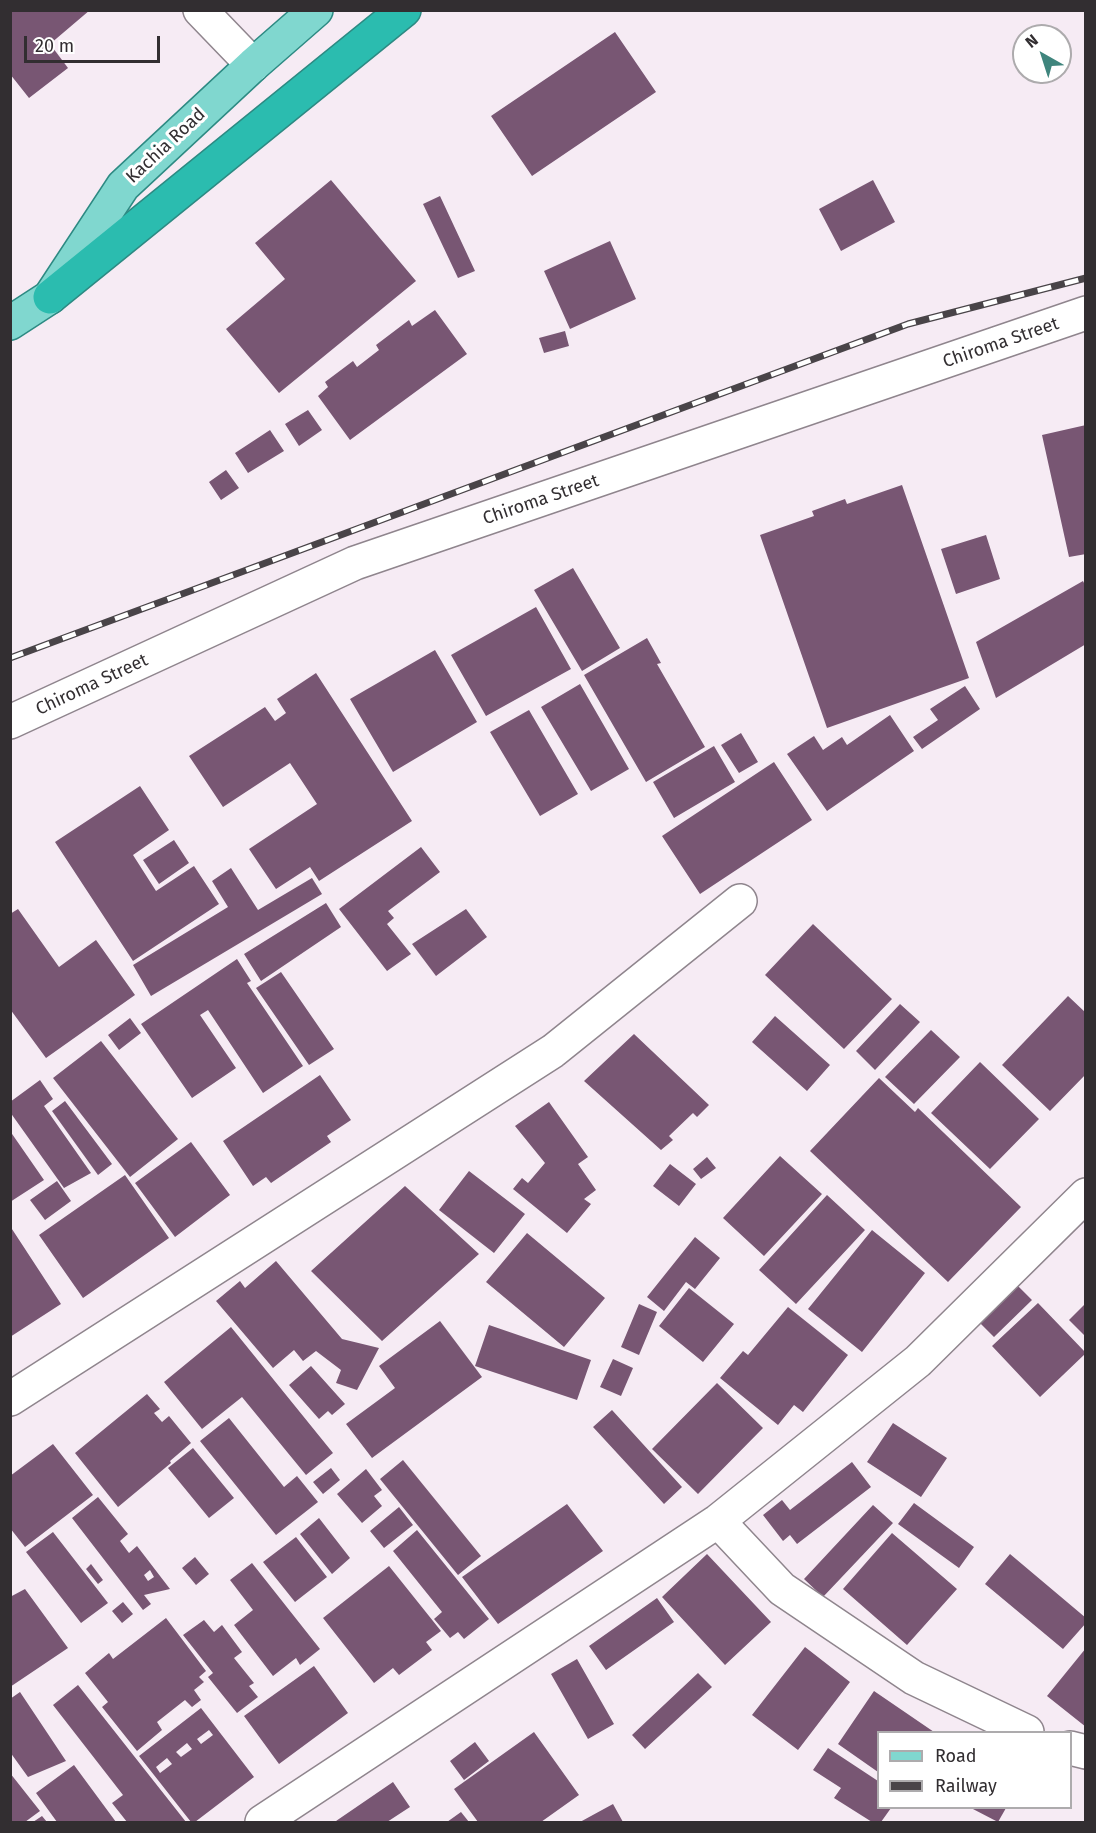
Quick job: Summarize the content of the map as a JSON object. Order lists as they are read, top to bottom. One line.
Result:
{"streets":{"main road":["Kachia Road"],"street":["Chiroma Street"]},"legend":["Road","Railway"],"scale_bar":"20 m","north":"top left"}
